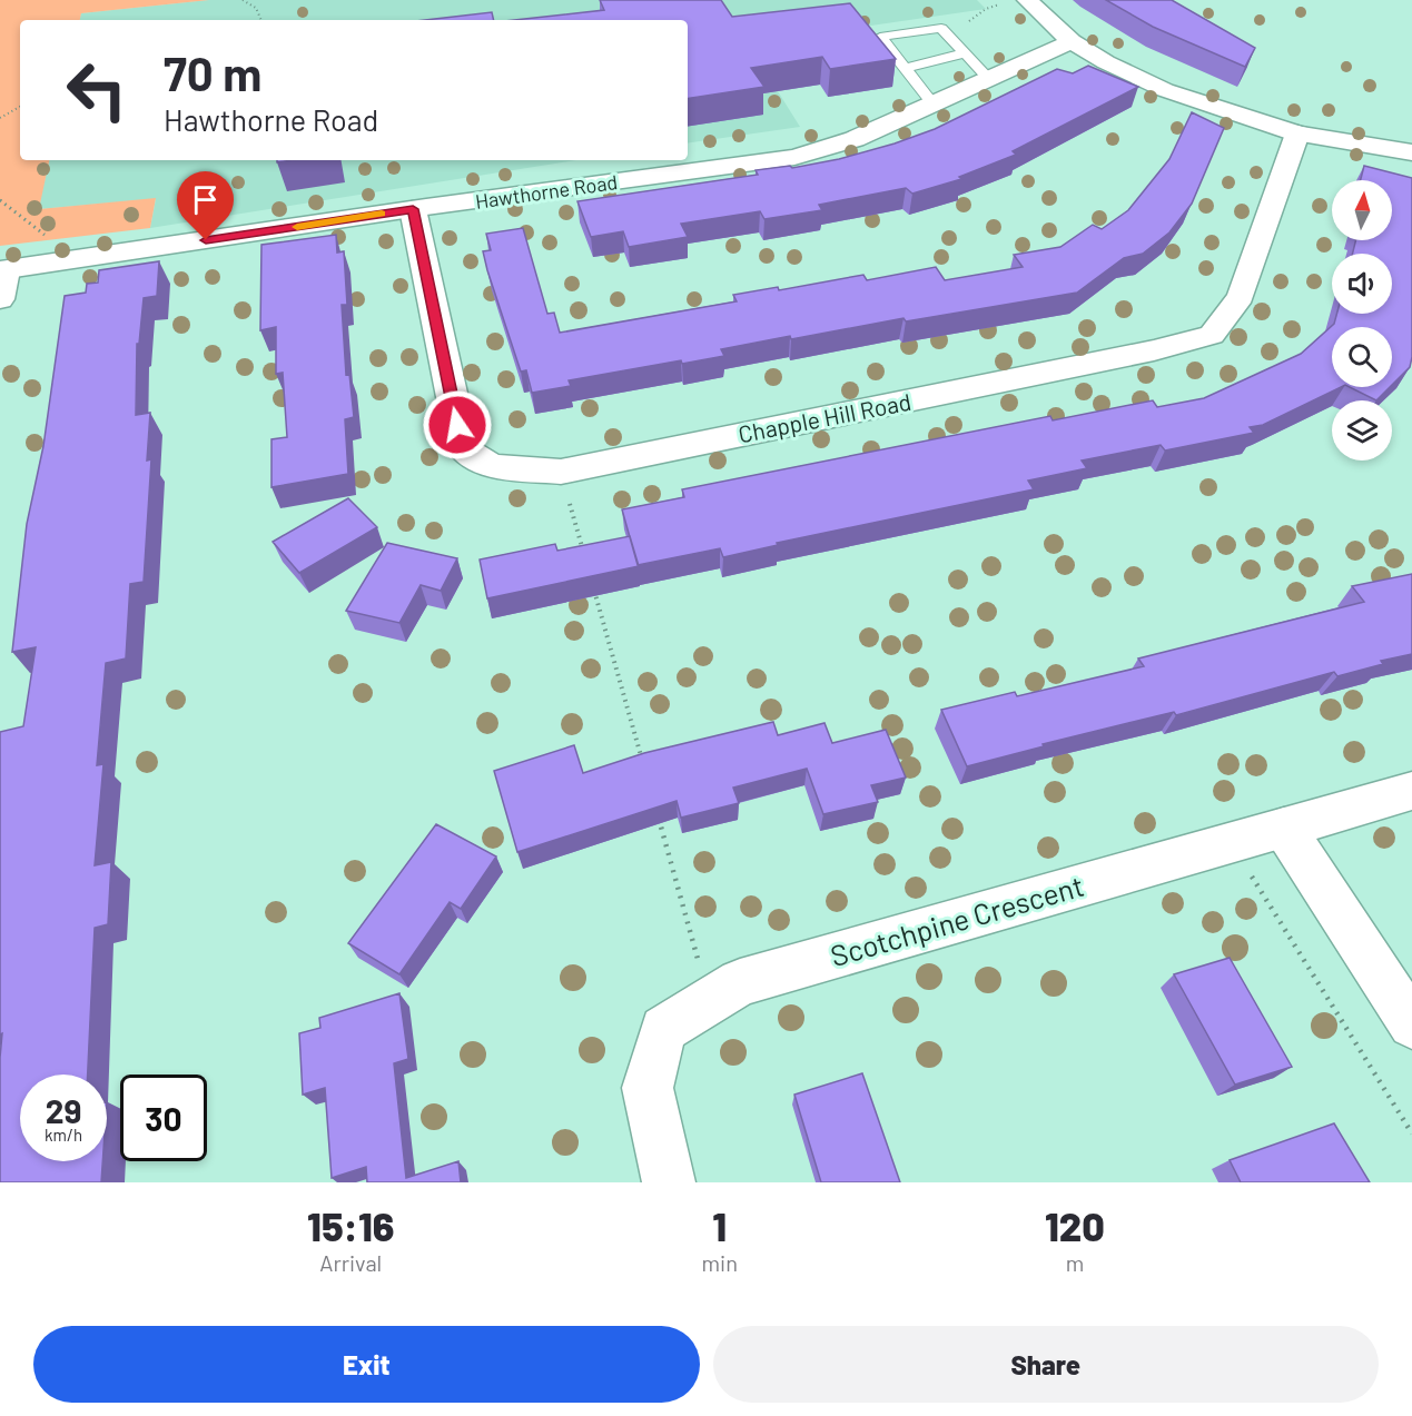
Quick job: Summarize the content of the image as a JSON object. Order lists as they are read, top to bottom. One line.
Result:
{"streets":{"street":["Hawthorne Road","Chapple Hill Road","Scotchpine Crescent"]},"crossings":[["Hawthorne Road","Chapple Hill Road"]],"north":"top","page":{"turn":["70 m","Hawthorne Road"],"speed":"29 km/h","limit":"30","eta":["15:16","Arrival","1","min","120","m"],"buttons":["Exit","Share"]}}
